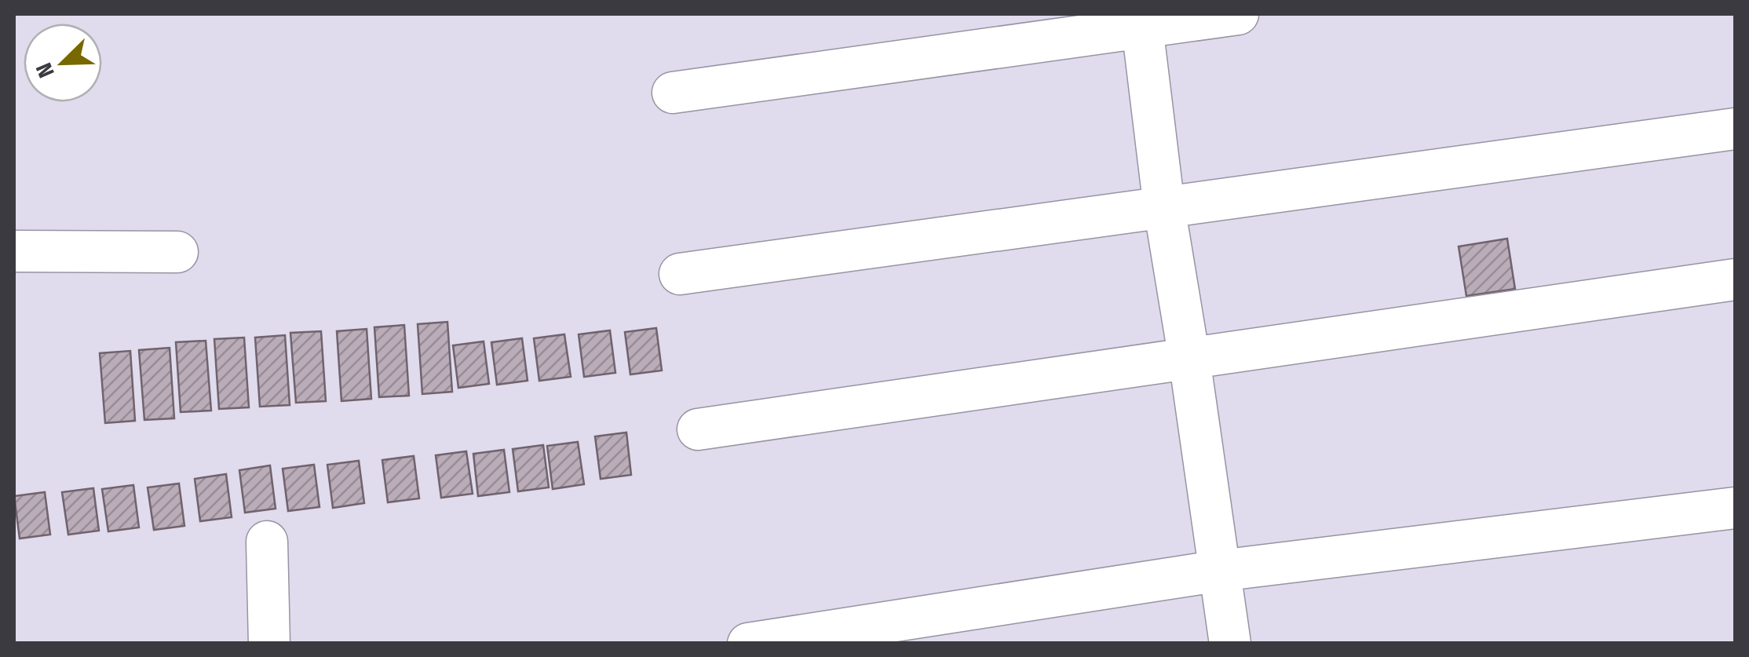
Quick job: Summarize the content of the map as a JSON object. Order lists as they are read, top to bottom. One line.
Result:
{"north":"bottom left"}
